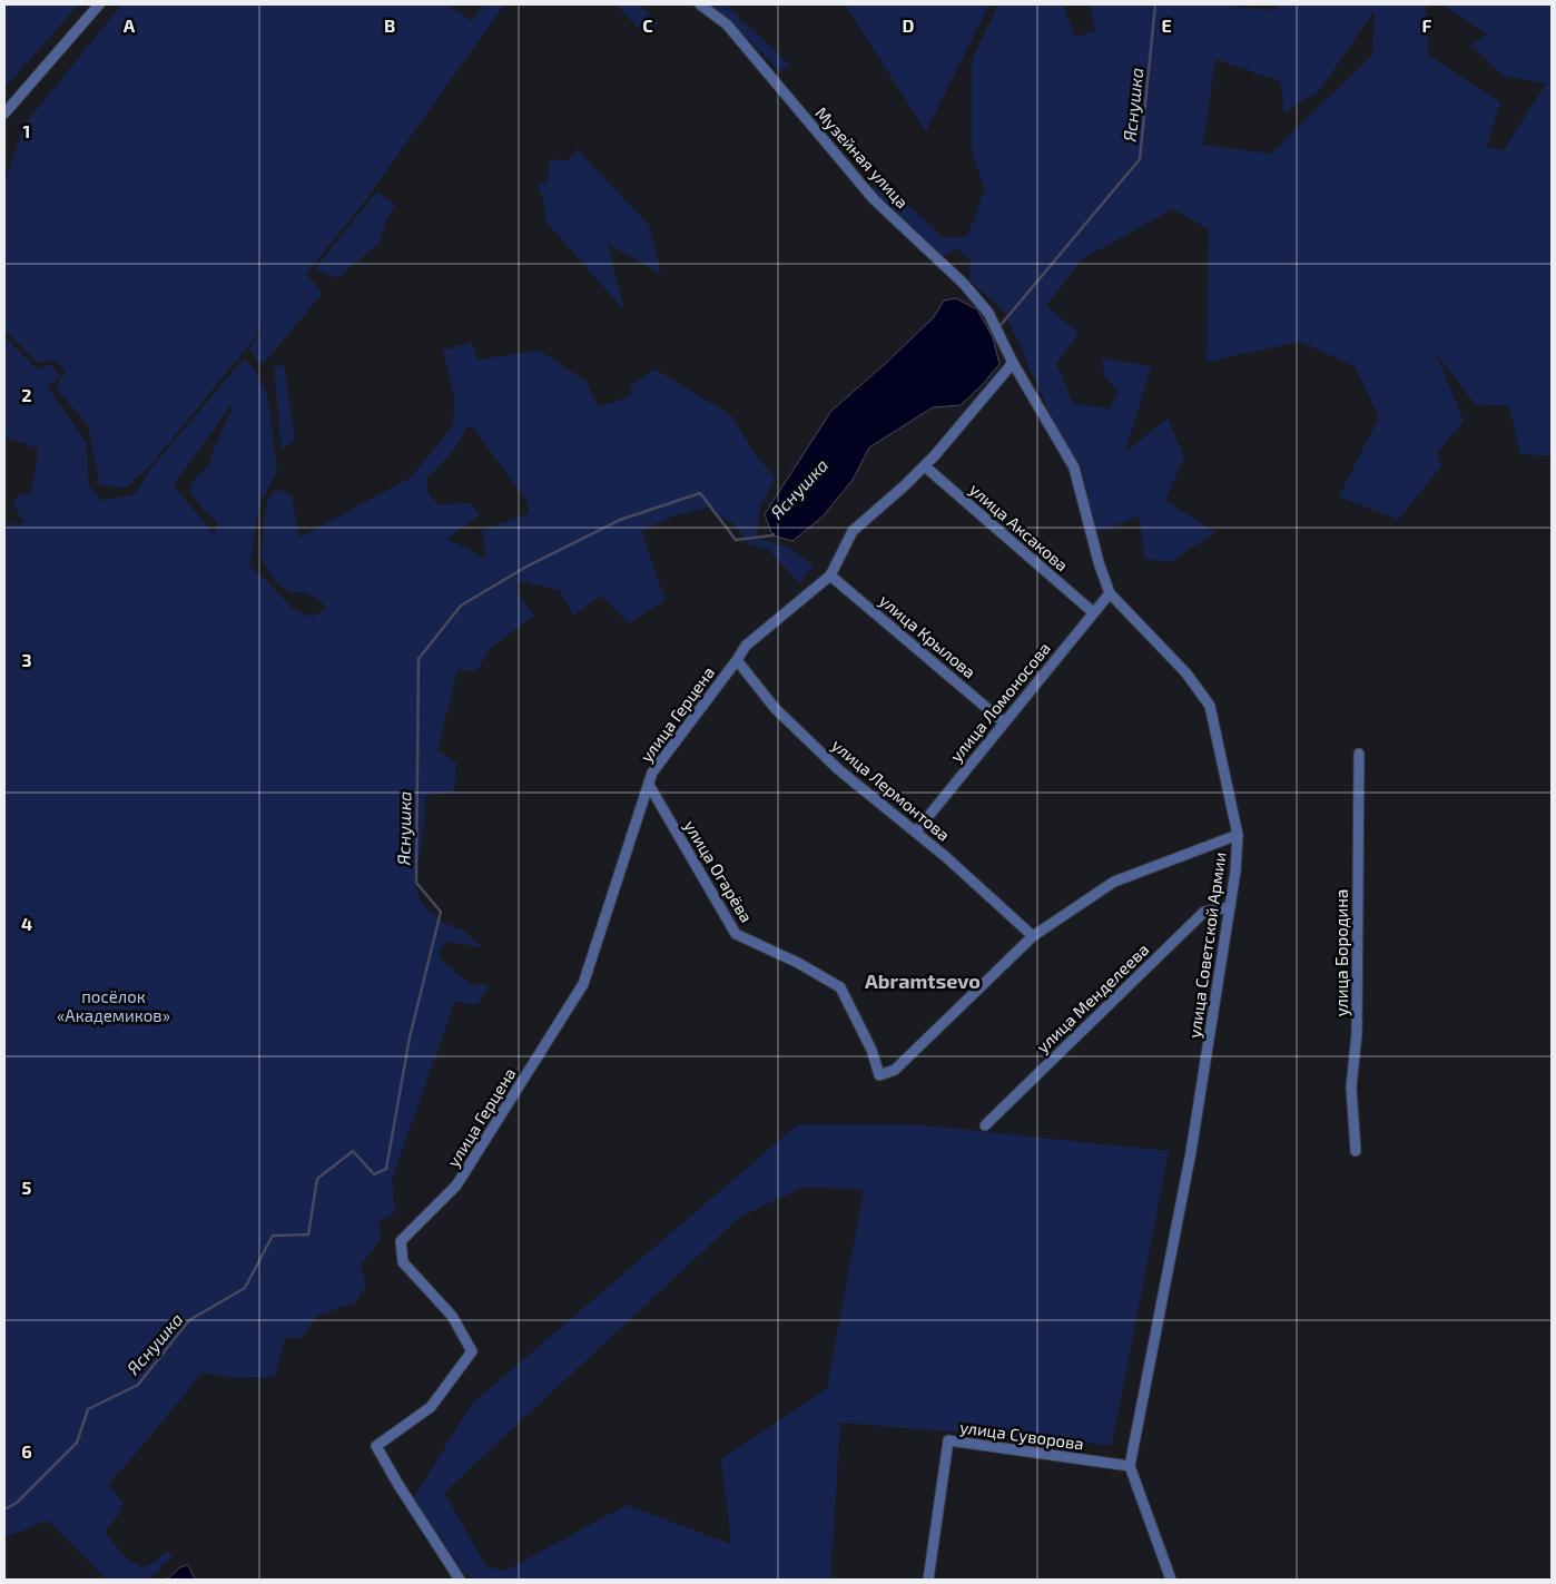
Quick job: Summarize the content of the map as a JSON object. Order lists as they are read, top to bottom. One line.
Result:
{"streets":{"street":["Музейная улица","улица Аксакова","улица Крылова","улица Ломоносова","улица Герцена","улица Лермонтова","улица Огарёва","улица Советской Армии","улица Бородина","улица Менделеева","улица Суворова"]},"crossings":[["Музейная улица","улица Герцена"],["Музейная улица","улица Советской Армии"],["улица Аксакова","улица Ломоносова"],["улица Аксакова","улица Герцена"],["улица Крылова","улица Ломоносова"],["улица Крылова","улица Герцена"],["улица Ломоносова","улица Лермонтова"],["улица Ломоносова","улица Советской Армии"],["улица Герцена","улица Лермонтова"],["улица Герцена","улица Огарёва"],["улица Герцена","улица Советской Армии"],["улица Лермонтова","улица Огарёва"],["улица Советской Армии","улица Менделеева"],["улица Советской Армии","улица Суворова"]],"districts":["Abramtsevo"],"water":["Яснушка"],"parks":["посёлок «Академиков»"],"grid":{"columns":["A","B","C","D","E","F"],"rows":["1","2","3","4","5","6"]}}
